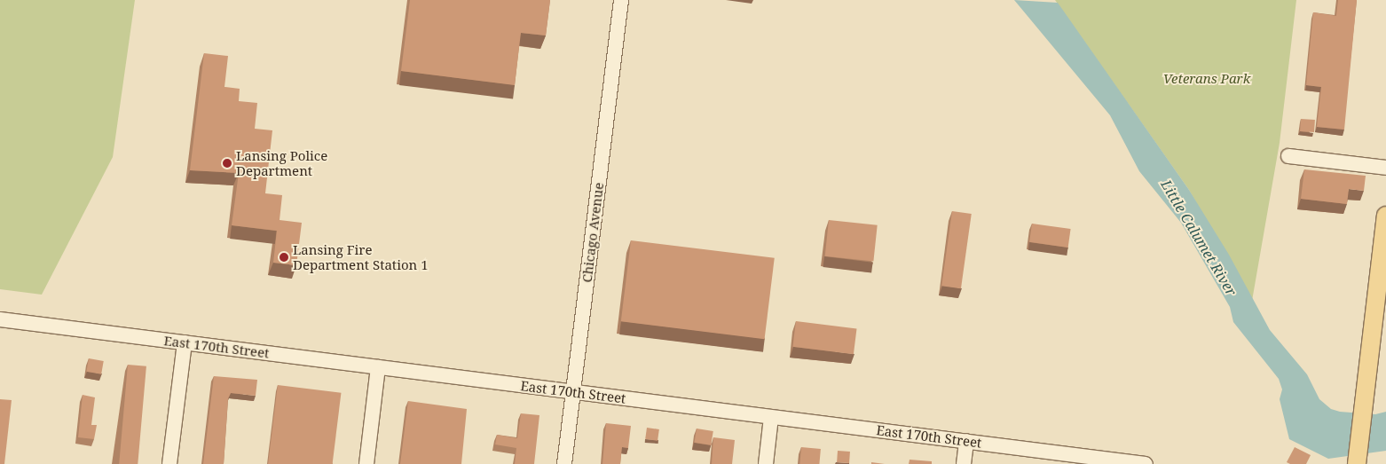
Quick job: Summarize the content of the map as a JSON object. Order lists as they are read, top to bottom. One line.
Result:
{"streets":{"street":["Chicago Avenue","East 170th Street"]},"crossings":[["Chicago Avenue","East 170th Street"]],"water":["Little Calumet River"],"parks":["Veterans Park"],"places":["Lansing Police Department","Lansing Fire Department Station 1"]}
